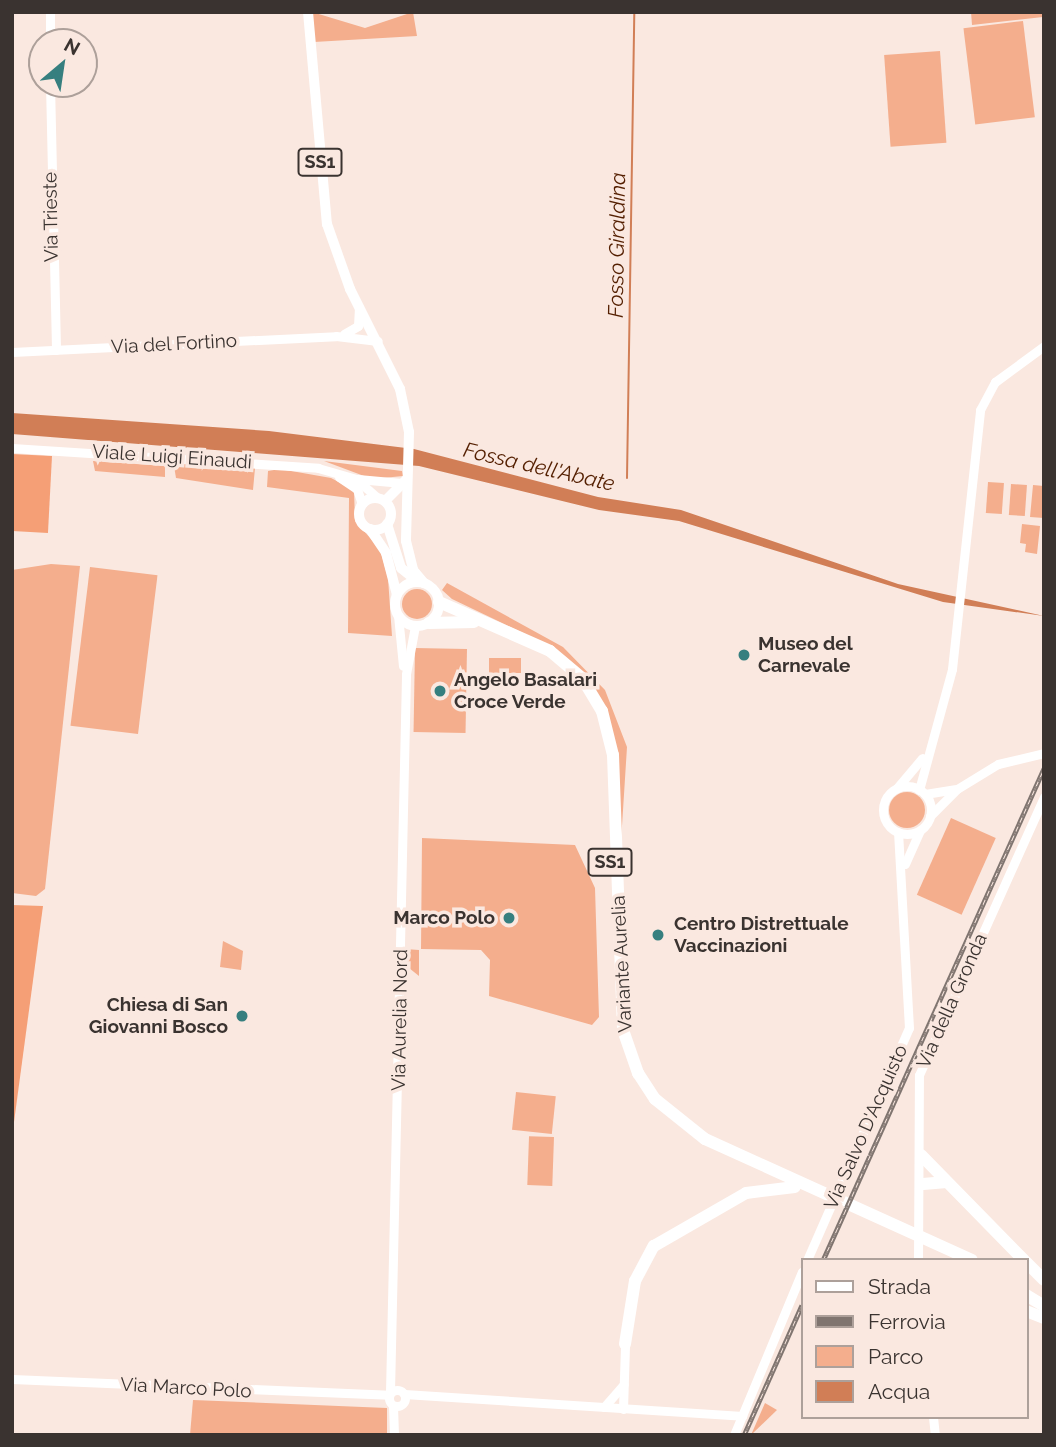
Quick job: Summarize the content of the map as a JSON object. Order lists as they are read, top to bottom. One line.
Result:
{"streets":{"highway":["SS1","Variante Aurelia"],"street":["Via Trieste","Via del Fortino","Viale Luigi Einaudi","Via della Gronda","Via Aurelia Nord","Via Salvo D'Acquisto","Via Marco Polo"]},"crossings":[["SS1","Via del Fortino"],["SS1","Viale Luigi Einaudi"],["SS1","Variante Aurelia"],["SS1","Via Aurelia Nord"],["Via Trieste","Via del Fortino"],["Variante Aurelia","Via Aurelia Nord"],["Via Aurelia Nord","Via Marco Polo"]],"water":["Fosso Giraldina","Fossa dell'Abate"],"places":["Museo del Carnevale","Angelo Basalari Croce Verde","Marco Polo","Centro Distrettuale Vaccinazioni","Chiesa di San Giovanni Bosco"],"legend":["Strada","Ferrovia","Parco","Acqua"],"north":"top right"}
